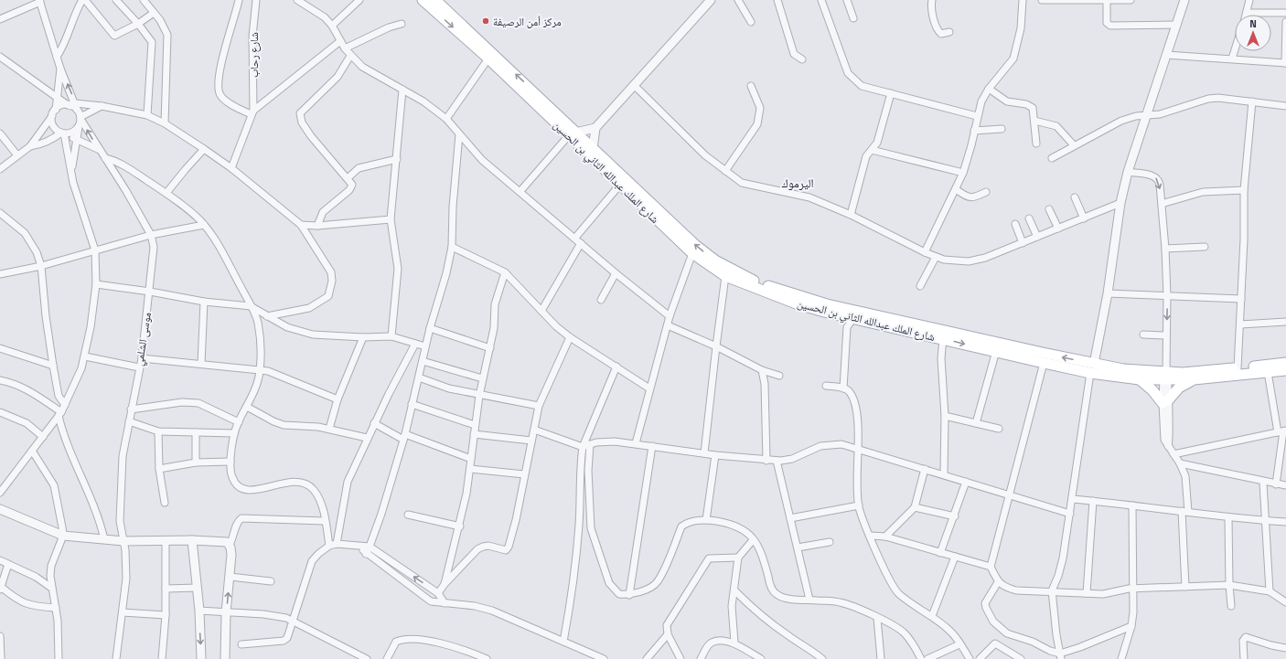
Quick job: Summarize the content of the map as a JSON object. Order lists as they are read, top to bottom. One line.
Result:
{"streets":{"main road":["شارع الملك عبدالله الثاني بن الحسين"],"street":["شارع رحاب","موسى الشلمي"]},"districts":["اليرموك"],"places":["مركز أمن الرصيفة"],"north":"top"}
